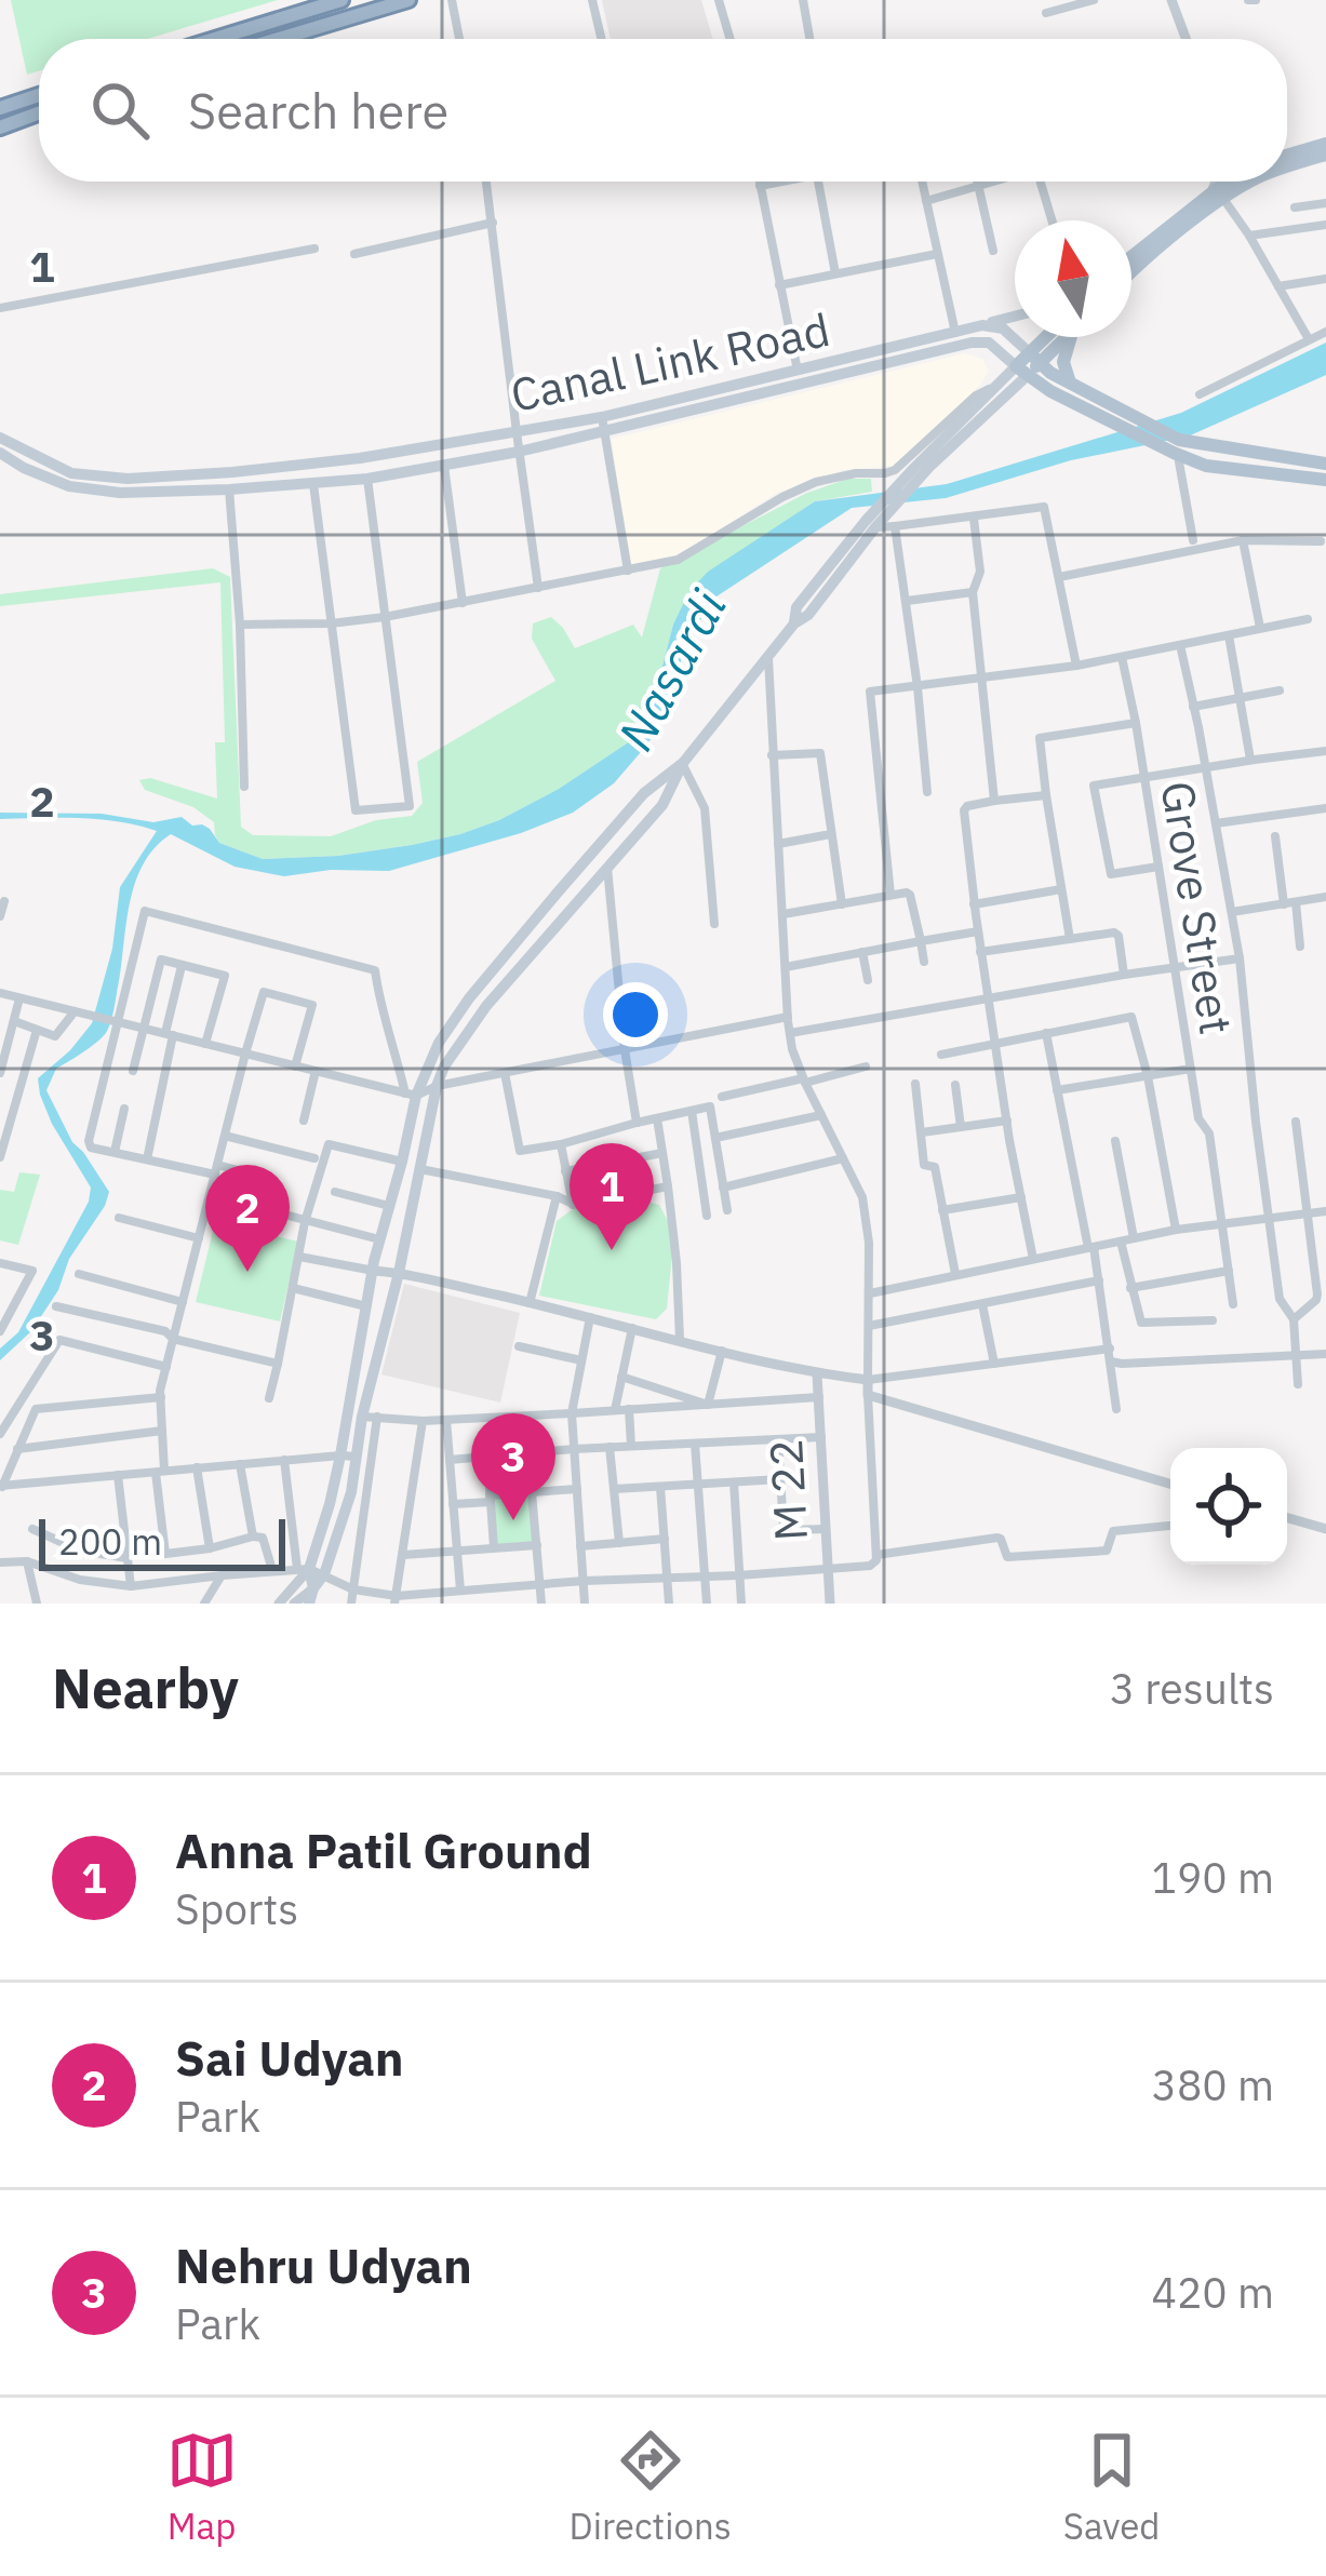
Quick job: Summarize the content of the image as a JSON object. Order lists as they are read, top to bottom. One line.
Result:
{"streets":{"main road":["Canal Link Road"],"street":["Grove Street","M 22"]},"water":["Nasardi"],"scale_bar":"200 m","north":"top","page":{"search":"Search here","pins":["1","2","3"],"scale":"200 m","heading":["Nearby","3 results"],"list":[{"mark":"1","name":"Anna Patil Ground","note":"Sports","value":"190 m"},{"mark":"2","name":"Sai Udyan","note":"Park","value":"380 m"},{"mark":"3","name":"Nehru Udyan","note":"Park","value":"420 m"}],"nav":["Map","Directions","Saved"]},"grid":{"rows":["1","2","3"]}}
